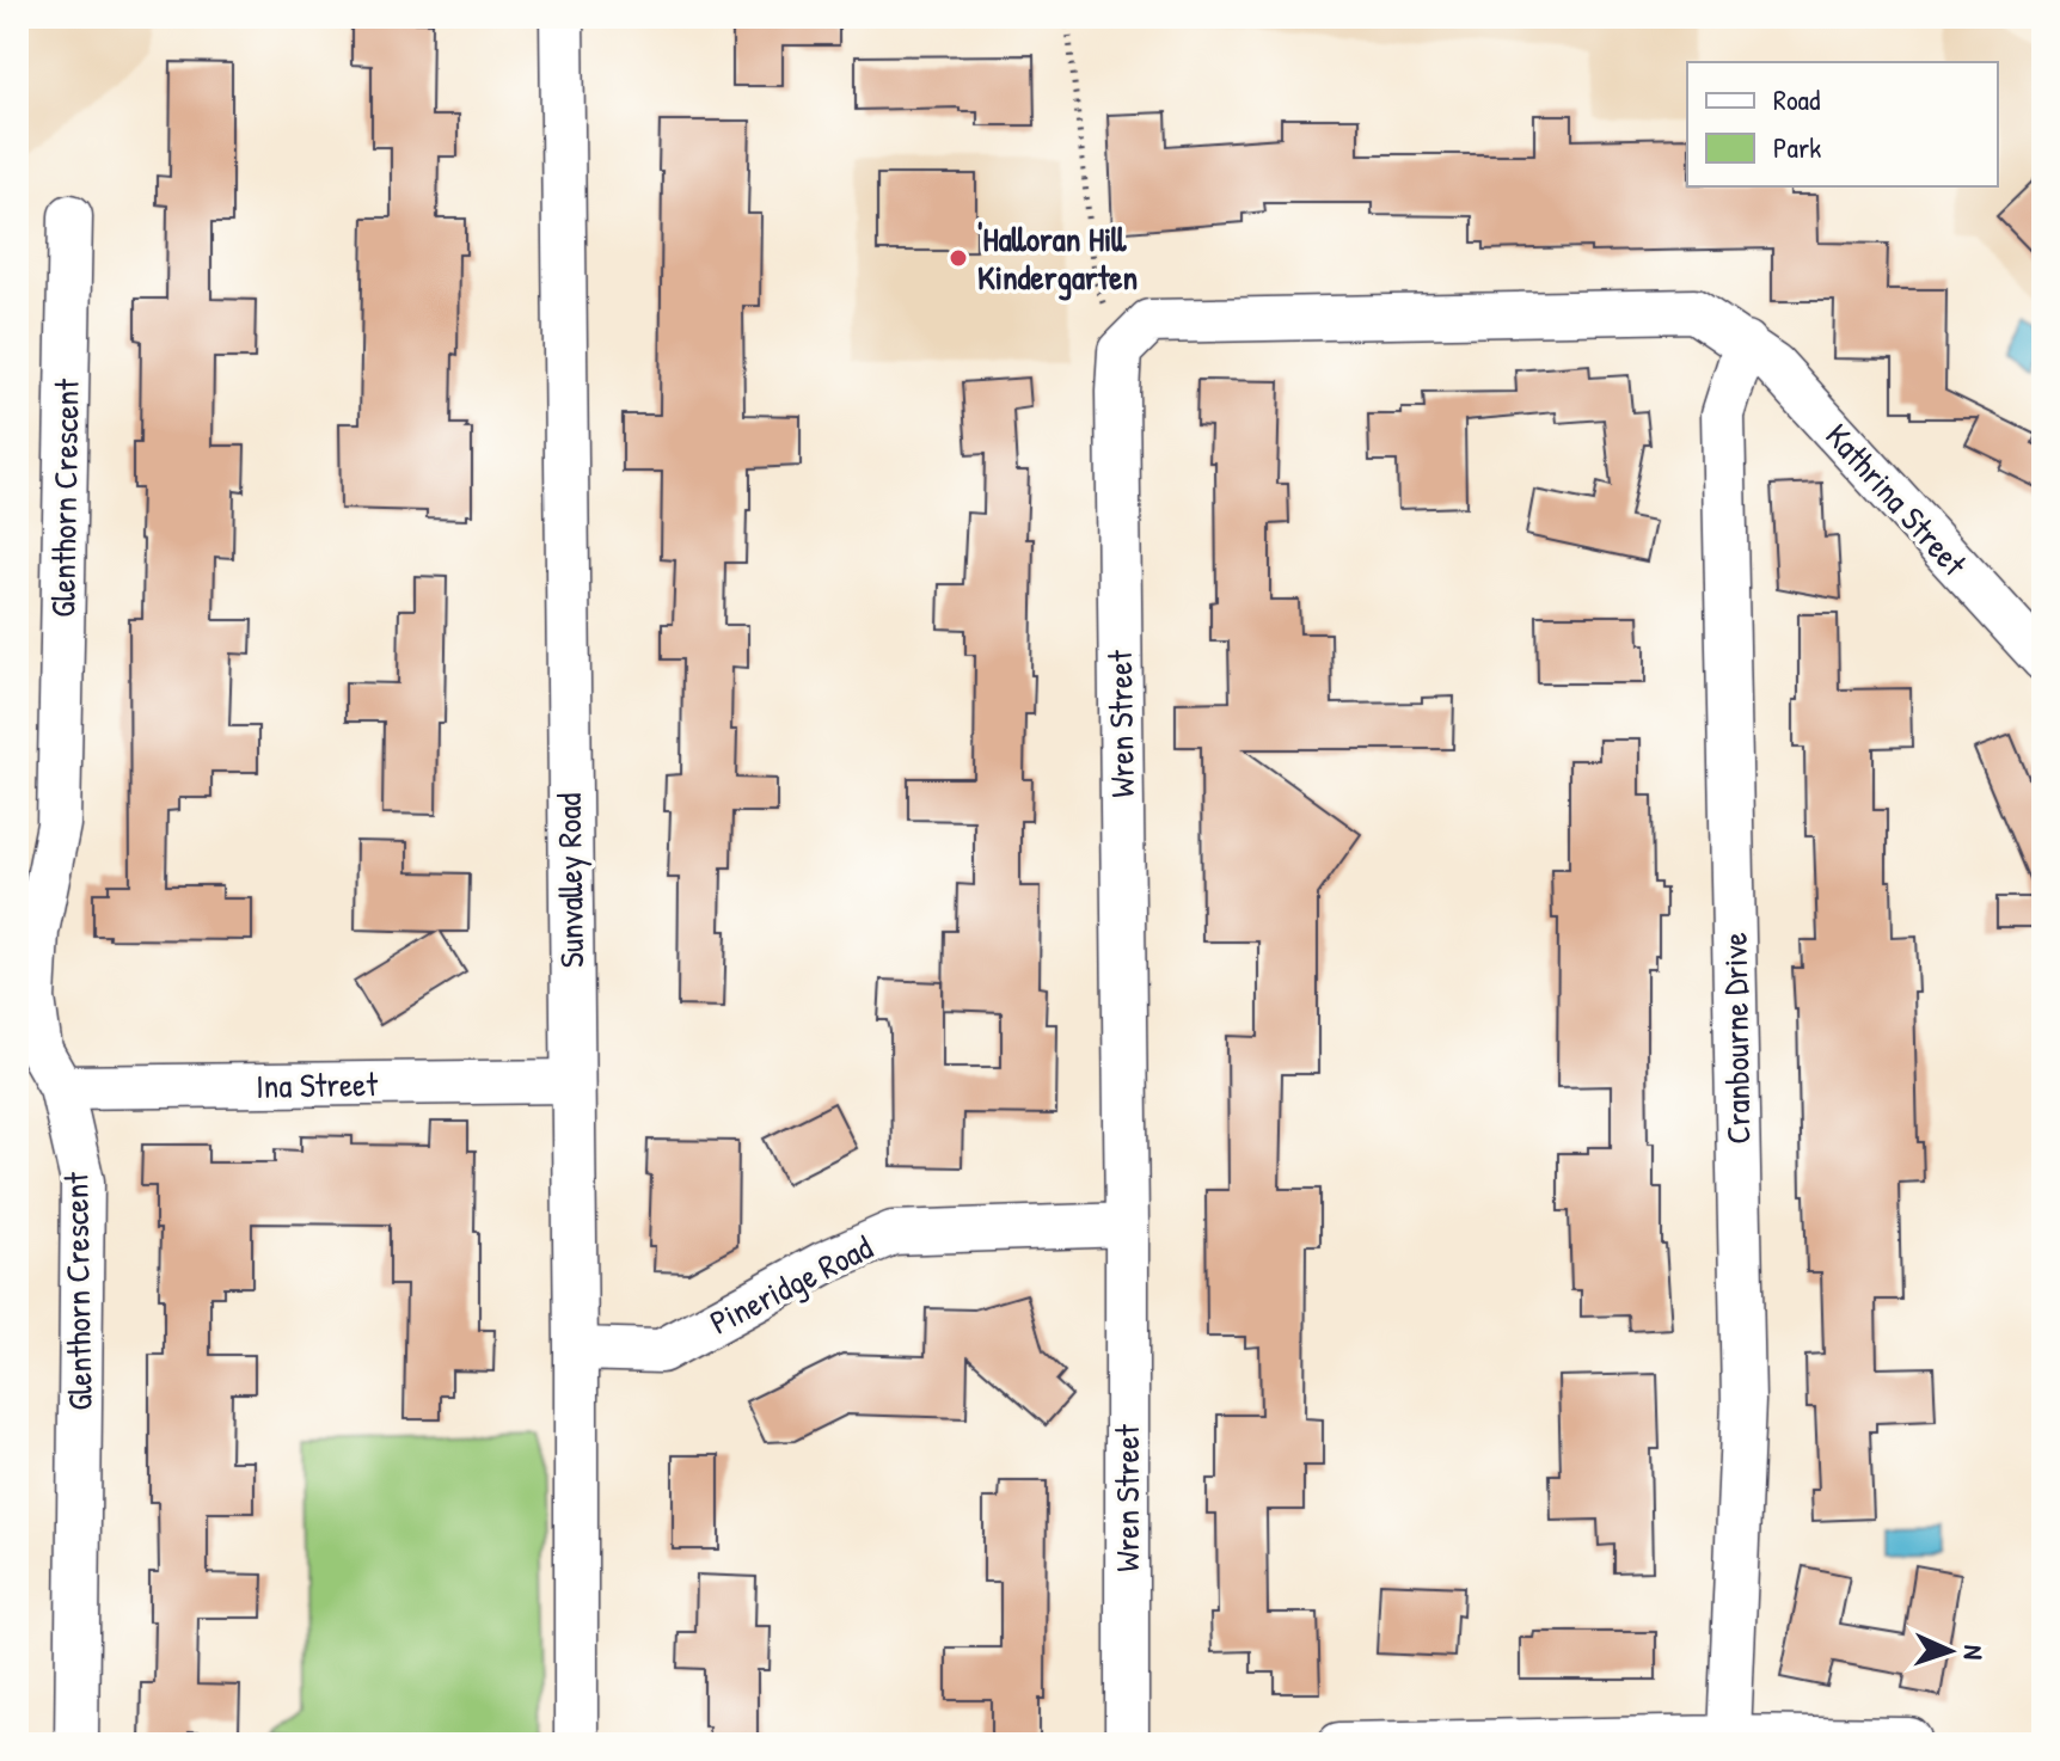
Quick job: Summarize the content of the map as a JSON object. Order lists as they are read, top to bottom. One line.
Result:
{"streets":{"street":["Glenthorn Crescent","Kathrina Street","Wren Street","Sunvalley Road","Cranbourne Drive","Ina Street","Pineridge Road"]},"crossings":[["Glenthorn Crescent","Ina Street"],["Kathrina Street","Cranbourne Drive"],["Wren Street","Pineridge Road"],["Sunvalley Road","Ina Street"],["Sunvalley Road","Pineridge Road"]],"places":["'Halloran Hill Kindergarten"],"legend":["Road","Park"],"north":"right"}
